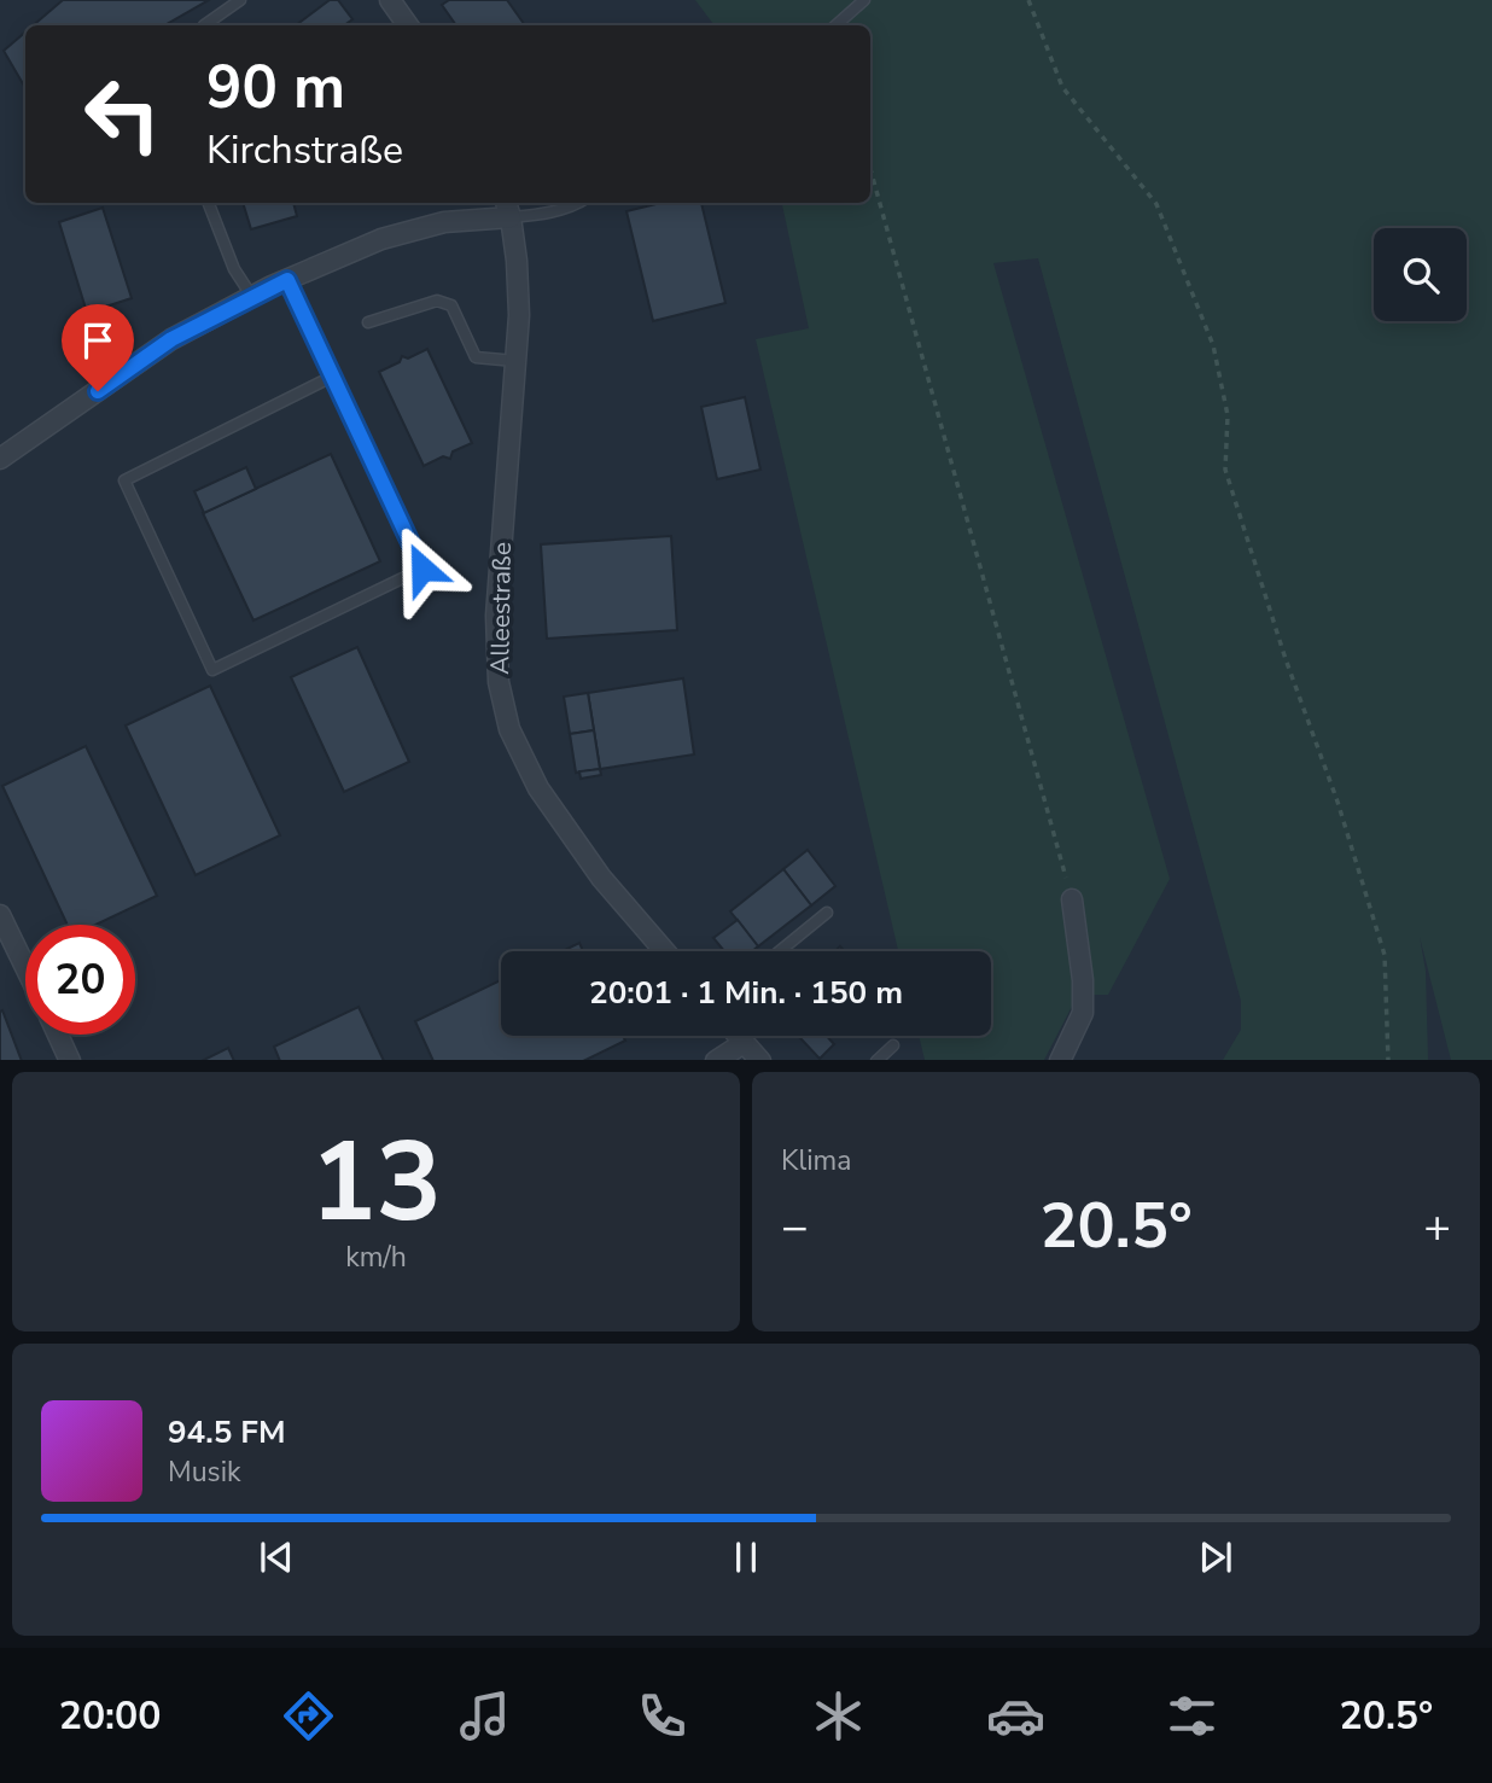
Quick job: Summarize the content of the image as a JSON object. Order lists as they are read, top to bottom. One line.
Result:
{"streets":{"street":["Alleestraße"]},"page":{"turn":["90 m","Kirchstraße"],"limit":"20","trip":"20:01 · 1 Min. · 150 m","tile":[["13","km/h"],"Klima"],"heat":["−","20.5°","+"],"song":["94.5 FM","Musik"],"tabs":["20:00","20.5°"]}}
